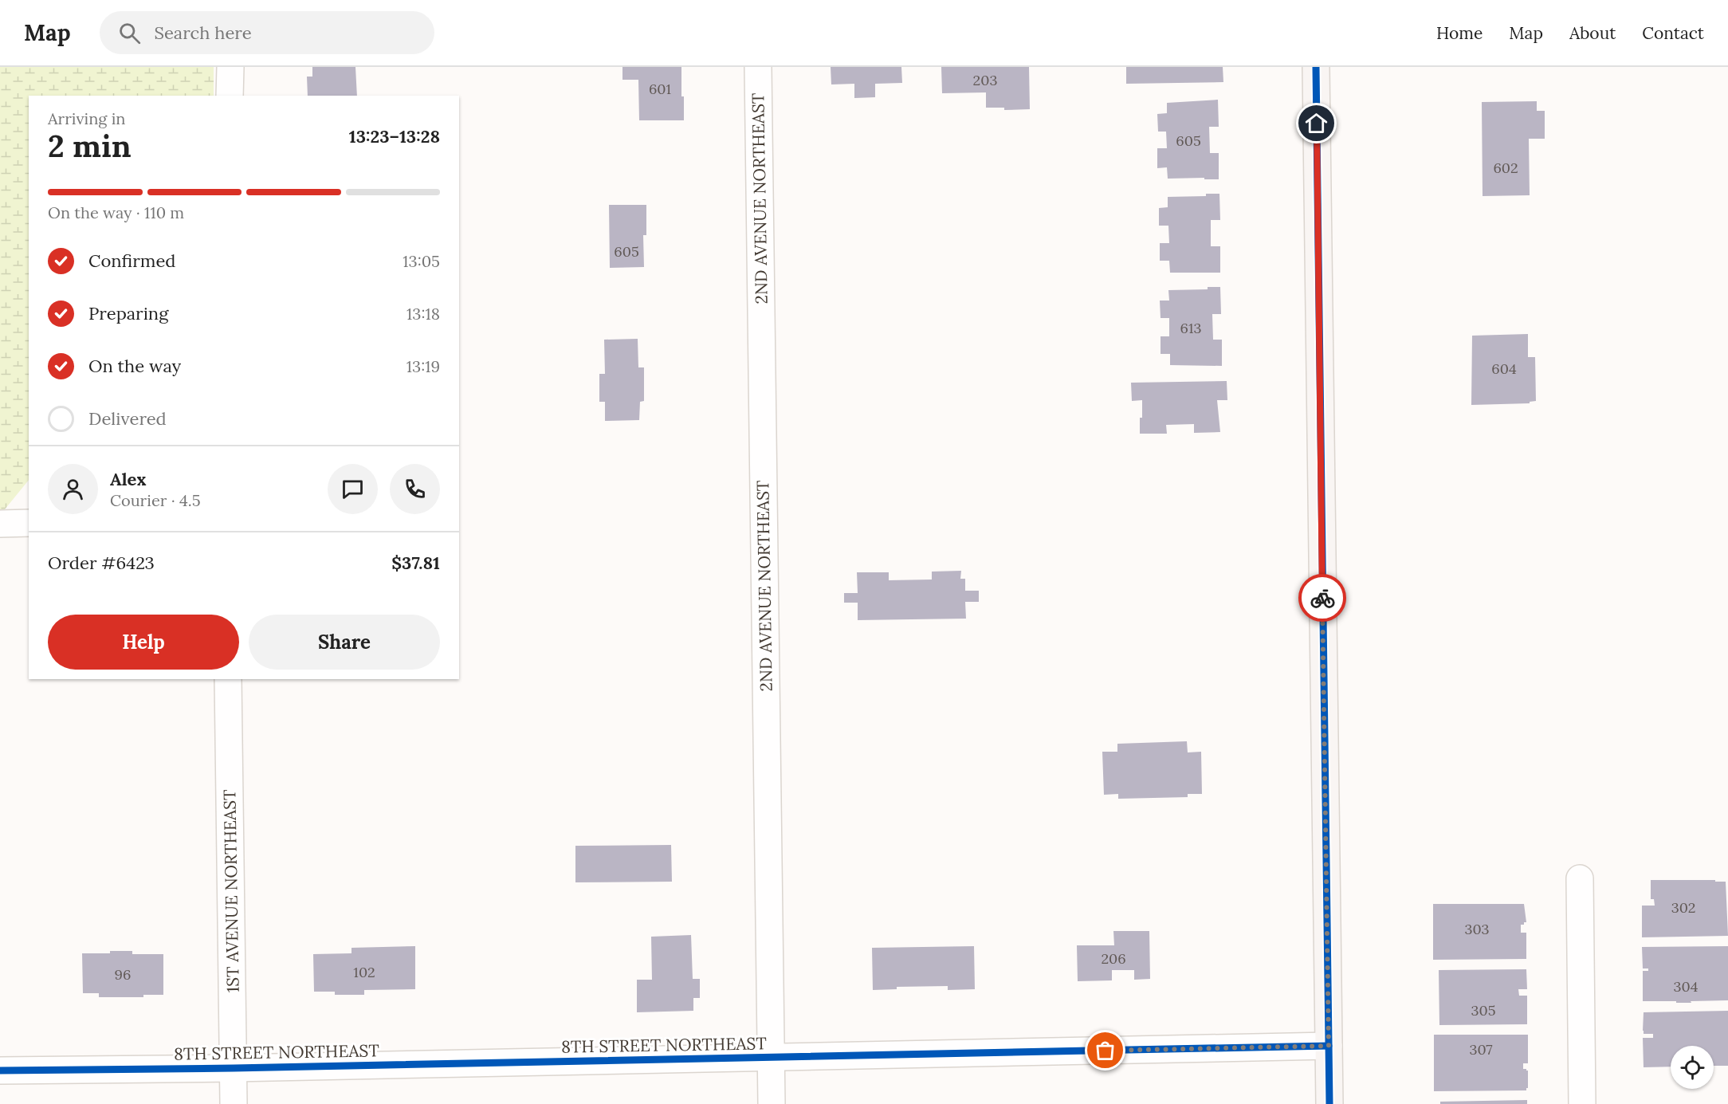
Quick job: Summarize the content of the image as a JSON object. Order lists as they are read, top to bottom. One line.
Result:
{"streets":{"street":["2ND AVENUE NORTHEAST","1ST AVENUE NORTHEAST","8TH STREET NORTHEAST"]},"crossings":[["2ND AVENUE NORTHEAST","8TH STREET NORTHEAST"],["1ST AVENUE NORTHEAST","8TH STREET NORTHEAST"]],"house_numbers":["203","601","605","602","605","613","604","302","303","206","102","96","304","305","307"],"page":{"header":"Map","search":"Search here","nav":["Home","Map","About","Contact"],"heading":["2 min","Arriving in","13:23–13:28"],"panel":["Alex","Courier · 4.5","Order #6423","$37.81"],"bar":"On the way · 110 m","list":[["Confirmed","13:05"],["Preparing","13:18"],["On the way","13:19"],"Delivered"],"buttons":["Help","Share"]}}
